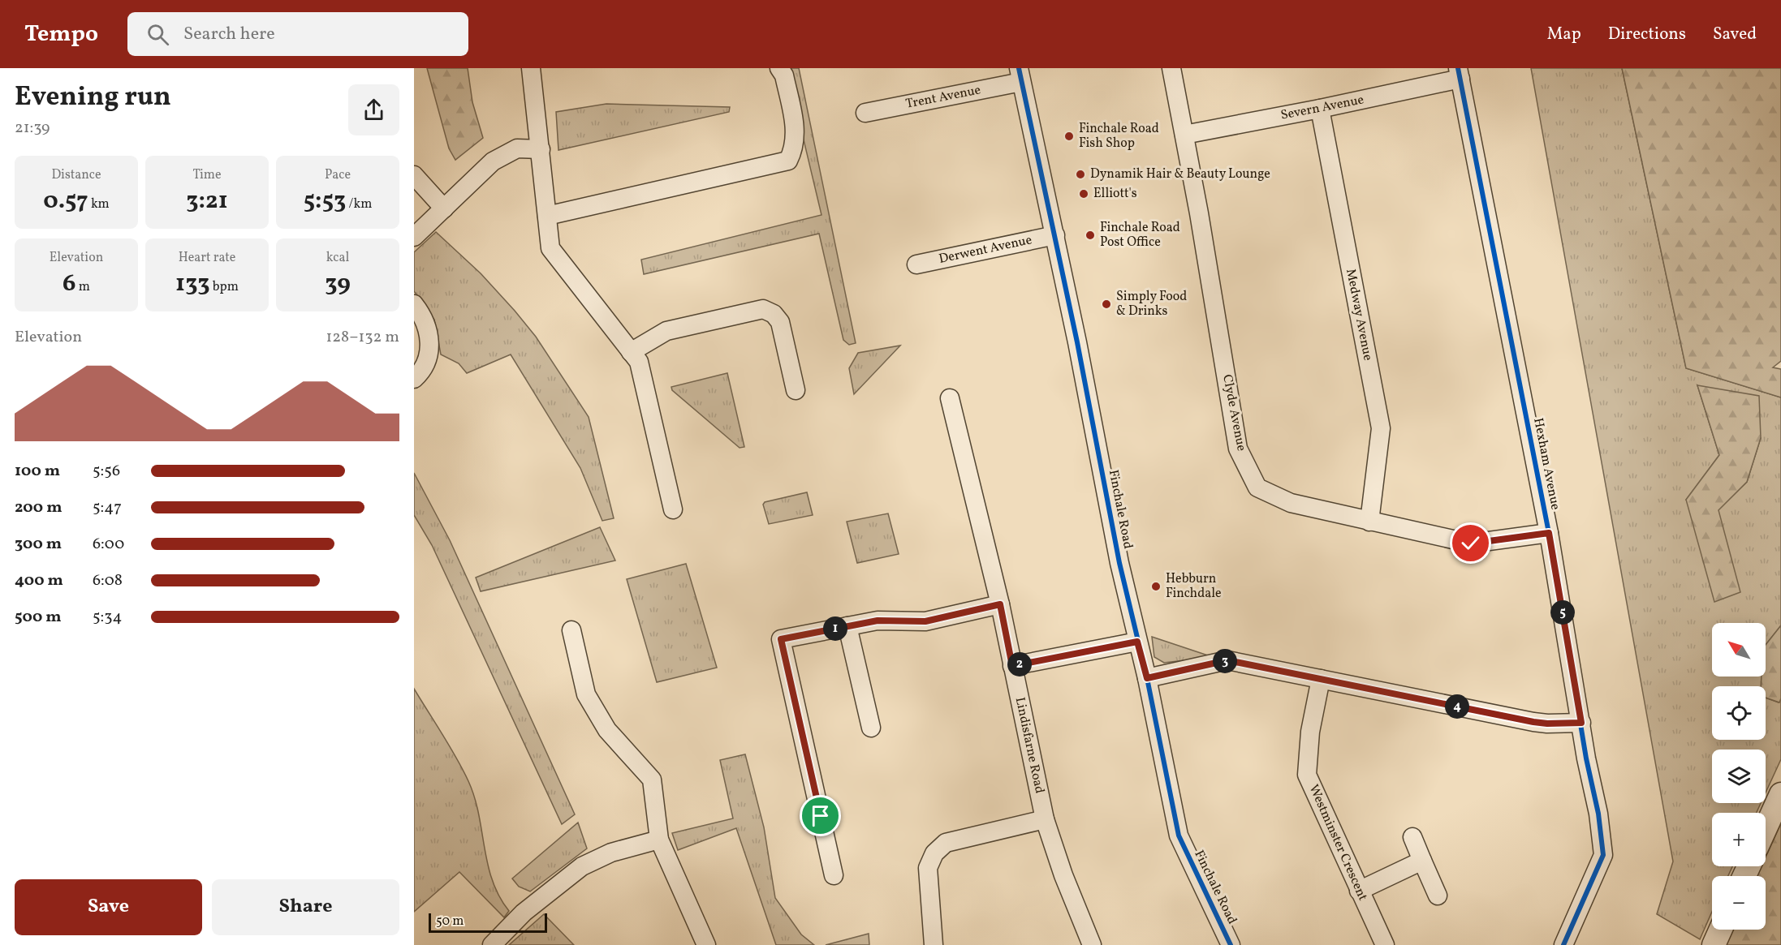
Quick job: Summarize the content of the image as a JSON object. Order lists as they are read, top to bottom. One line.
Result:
{"streets":{"street":["Trent Avenue","Severn Avenue","Derwent Avenue","Medway Avenue","Clyde Avenue","Hexham Avenue","Finchale Road","Lindisfarne Road","Westminster Crescent"]},"crossings":[["Trent Avenue","Finchale Road"],["Severn Avenue","Medway Avenue"],["Severn Avenue","Clyde Avenue"],["Severn Avenue","Hexham Avenue"],["Derwent Avenue","Finchale Road"],["Medway Avenue","Clyde Avenue"],["Clyde Avenue","Hexham Avenue"]],"places":["Finchale Road Fish Shop","Dynamik Hair & Beauty Lounge","Elliott's","Finchale Road Post Office","Simply Food & Drinks","Hebburn Finchdale"],"scale_bar":"50 m","north":"top left","page":{"header":"Tempo","search":"Search here","nav":["Map","Directions","Saved"],"heading":["Evening run","21:39"],"stats":[["Distance","0.57 km"],["Time","3:21"],["Pace","5:53 /km"],["Elevation","6 m"],["Heart rate","133 bpm"],["kcal","39"]],"chart":["Elevation","128–132 m"],"list":[{"name":"100 m","note":"5:56"},{"name":"200 m","note":"5:47"},{"name":"300 m","note":"6:00"},{"name":"400 m","note":"6:08"},{"name":"500 m","note":"5:34"}],"pins":["5","1","3","2","4"],"map_buttons":["+","−"],"buttons":["Save","Share"],"scale":"50 m"}}
